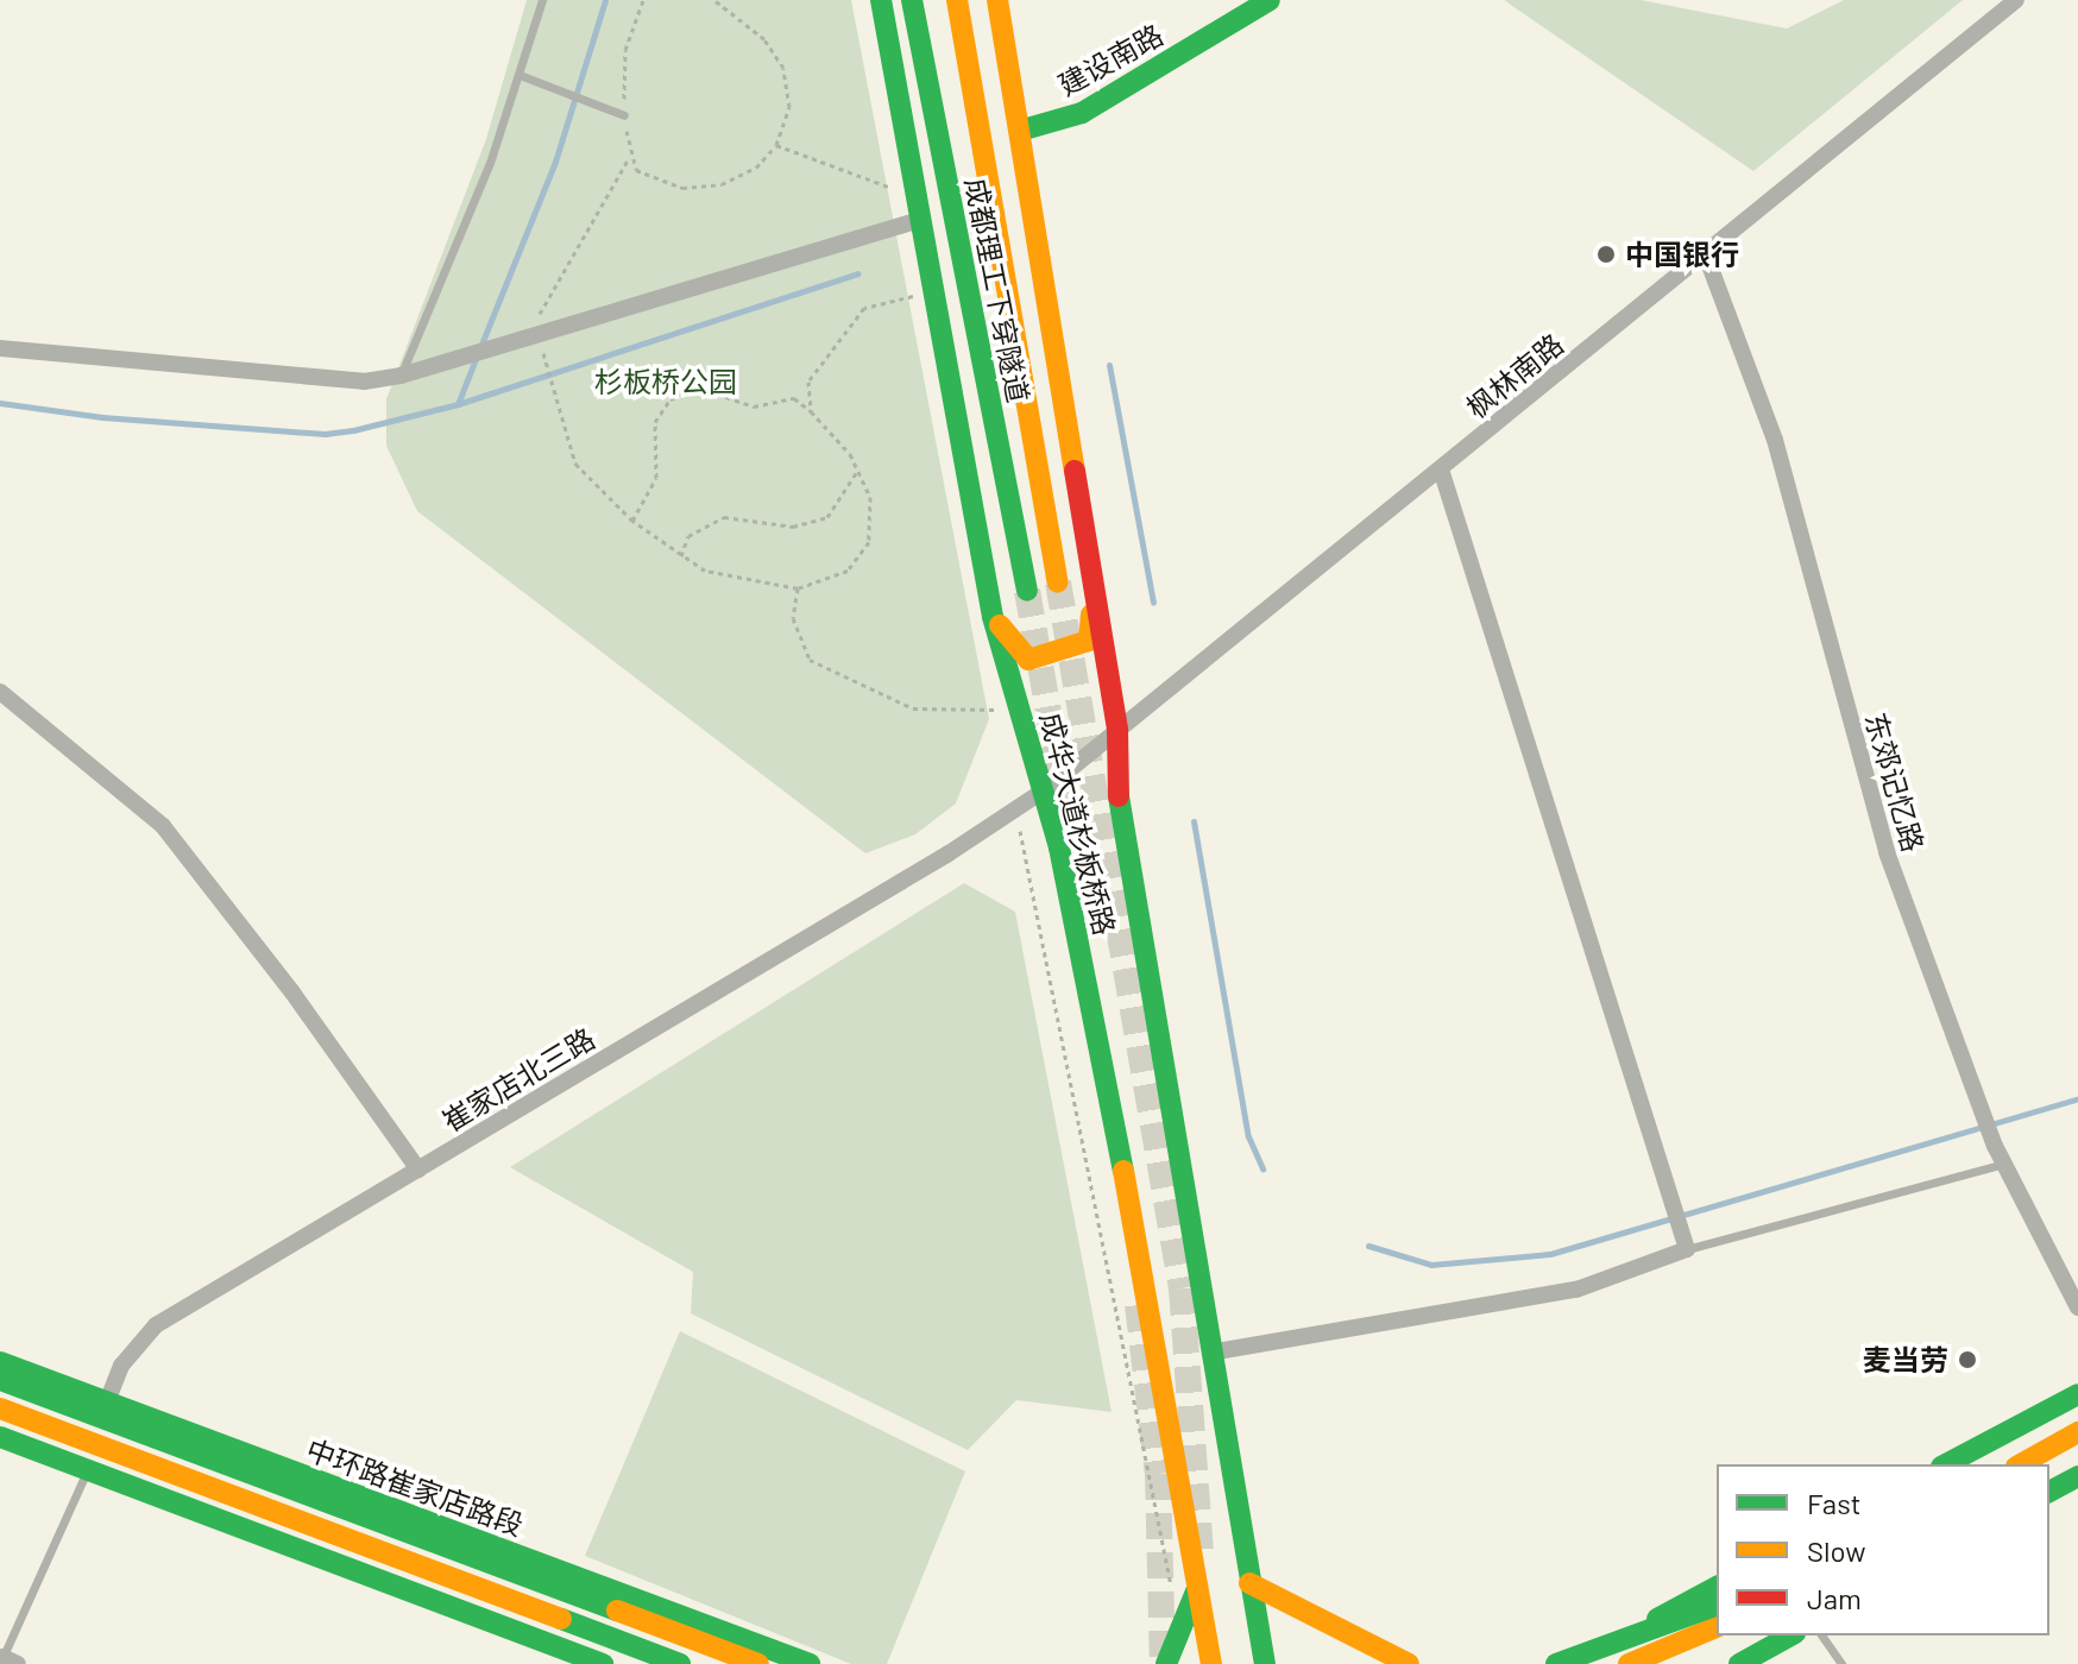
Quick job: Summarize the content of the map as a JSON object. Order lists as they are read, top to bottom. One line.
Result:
{"streets":{"main road":["建设南路","成都理工下穿隧道","成华大道杉板桥路","中环路崔家店路段"],"street":["枫林南路","东郊记忆路","崔家店北三路"]},"crossings":[["建设南路","成华大道杉板桥路"],["枫林南路","东郊记忆路"],["枫林南路","成华大道杉板桥路"],["枫林南路","崔家店北三路"],["成华大道杉板桥路","崔家店北三路"],["崔家店北三路","中环路崔家店路段"]],"parks":["杉板桥公园"],"places":["中国银行","麦当劳"],"legend":["Fast","Slow","Jam"]}
